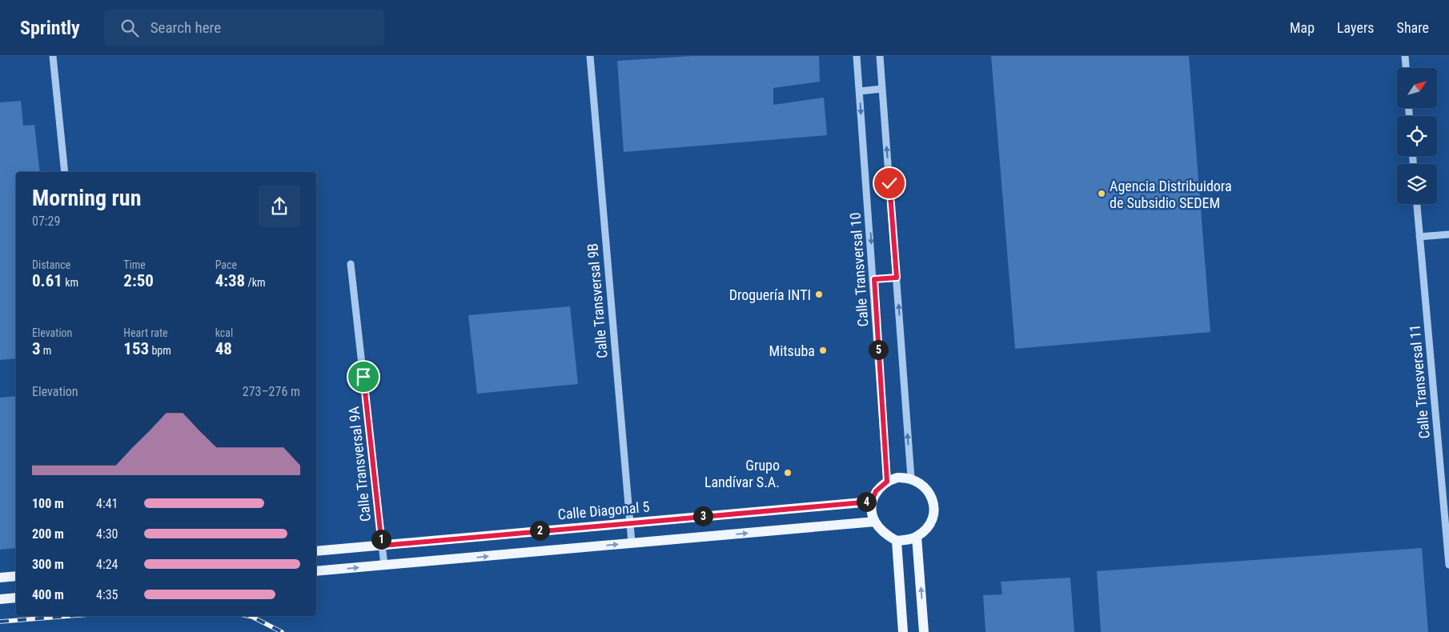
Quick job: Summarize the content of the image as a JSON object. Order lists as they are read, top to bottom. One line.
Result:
{"streets":{"main road":["Calle Diagonal 5"],"street":["Calle Transversal 10","Calle Transversal 9B","Calle Transversal 11","Calle Transversal 9A"]},"crossings":[["Calle Transversal 10","Calle Diagonal 5"],["Calle Transversal 9B","Calle Diagonal 5"],["Calle Transversal 9A","Calle Diagonal 5"]],"places":["Agencia Distribuidora de Subsidio SEDEM","Droguería INTI","Mitsuba","Grupo Landívar S.A."],"north":"top right","page":{"header":"Sprintly","search":"Search here","nav":["Map","Layers","Share"],"heading":["Morning run","07:29"],"stats":[["Distance","0.61 km"],["Time","2:50"],["Pace","4:38 /km"],["Elevation","3 m"],["Heart rate","153 bpm"],["kcal","48"]],"pins":["5","4","3","2","1"],"chart":["Elevation","273–276 m"],"list":[{"name":"100 m","note":"4:41"},{"name":"200 m","note":"4:30"},{"name":"300 m","note":"4:24"},{"name":"400 m","note":"4:35"}]}}
